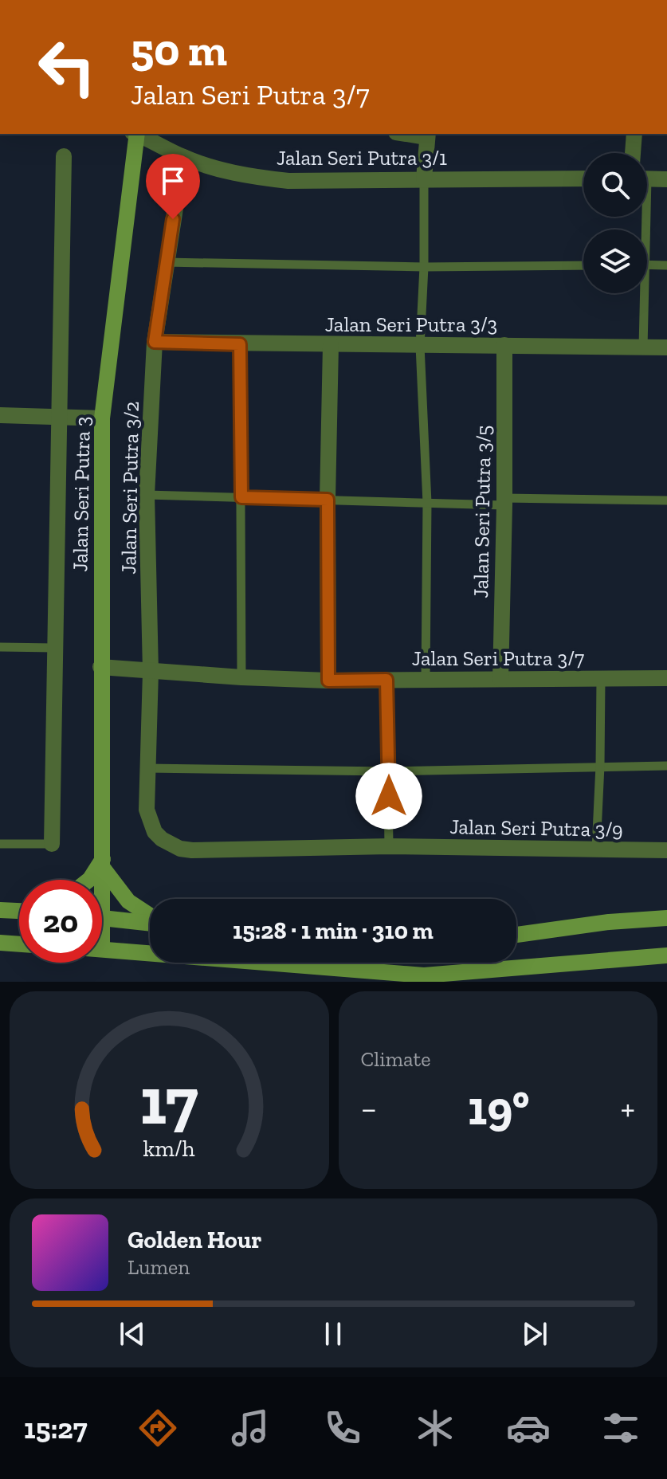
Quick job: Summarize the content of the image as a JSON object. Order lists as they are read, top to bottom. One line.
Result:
{"streets":{"street":["Jalan Seri Putra 3/1","Jalan Seri Putra 3/3","Jalan Seri Putra 3/2","Jalan Seri Putra 3","Jalan Seri Putra 3/5","Jalan Seri Putra 3/7","Jalan Seri Putra 3/9"]},"crossings":[["Jalan Seri Putra 3/1","Jalan Seri Putra 3/2"],["Jalan Seri Putra 3/3","Jalan Seri Putra 3/2"],["Jalan Seri Putra 3/3","Jalan Seri Putra 3/5"],["Jalan Seri Putra 3/2","Jalan Seri Putra 3/7"],["Jalan Seri Putra 3/2","Jalan Seri Putra 3/9"],["Jalan Seri Putra 3","Jalan Seri Putra 3/7"],["Jalan Seri Putra 3/5","Jalan Seri Putra 3/7"]],"page":{"turn":["50 m","Jalan Seri Putra 3/7"],"limit":"20","trip":"15:28 · 1 min · 310 m","tile":"Climate","heat":["−","19°","+"],"song":["Golden Hour","Lumen"],"tabs":"15:27","gauge":["17","km/h"]}}
